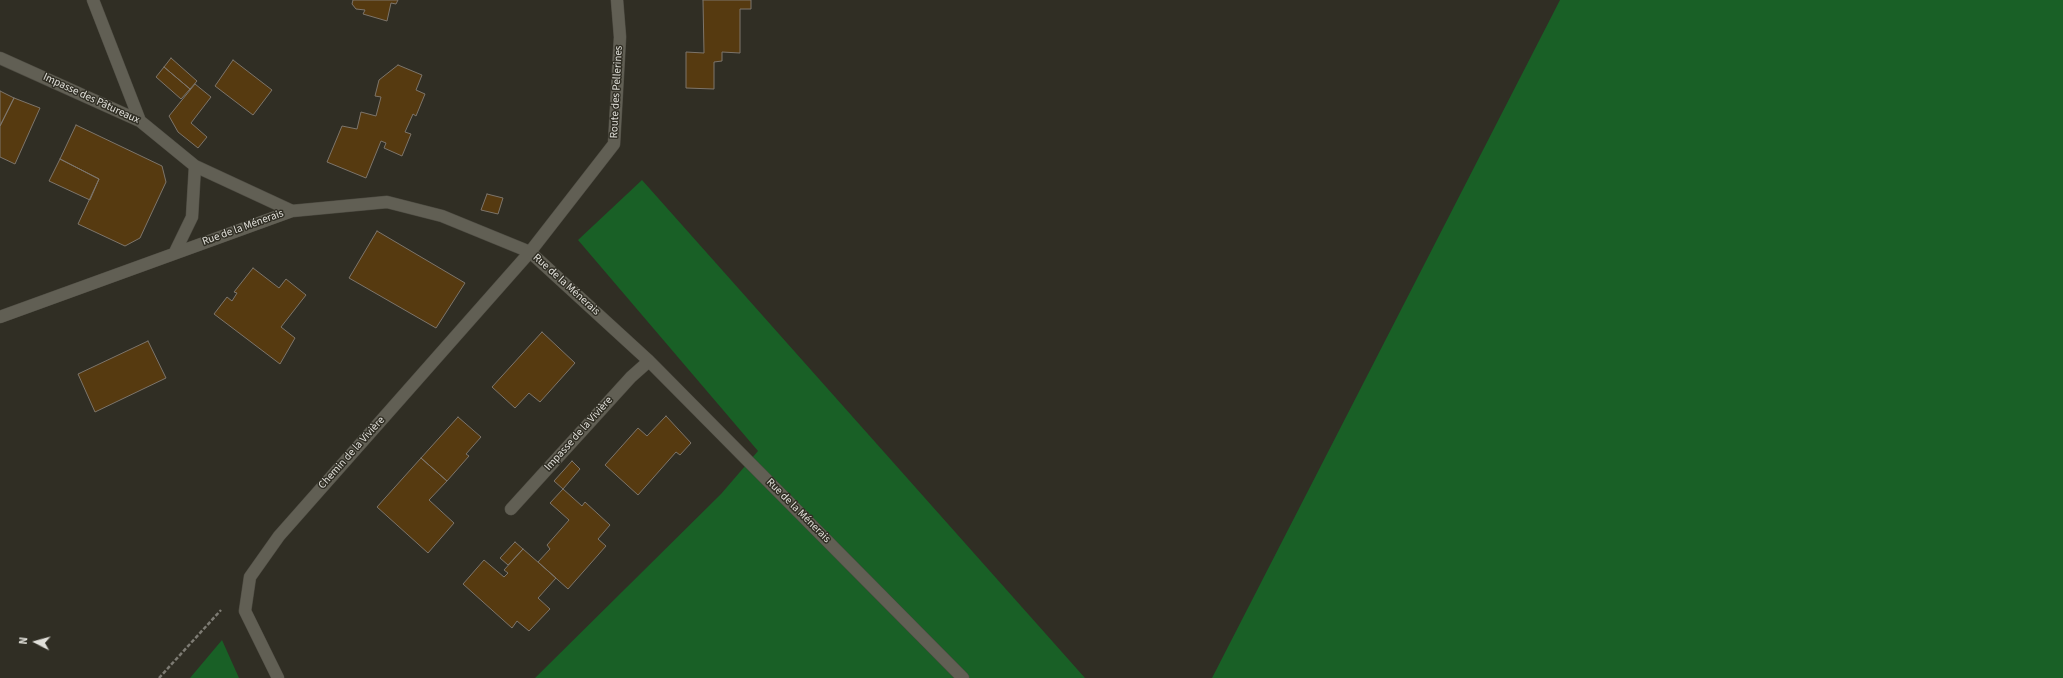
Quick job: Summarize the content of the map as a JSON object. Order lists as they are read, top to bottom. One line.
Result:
{"streets":{"street":["Route des Pellerines","Impasse des Pâtureaux","Rue de la Ménerais","Impasse de la Vivière","Chemin de la Vivière"]},"crossings":[["Route des Pellerines","Rue de la Ménerais"],["Route des Pellerines","Chemin de la Vivière"],["Impasse des Pâtureaux","Rue de la Ménerais"],["Rue de la Ménerais","Impasse de la Vivière"],["Rue de la Ménerais","Chemin de la Vivière"]],"north":"left"}
